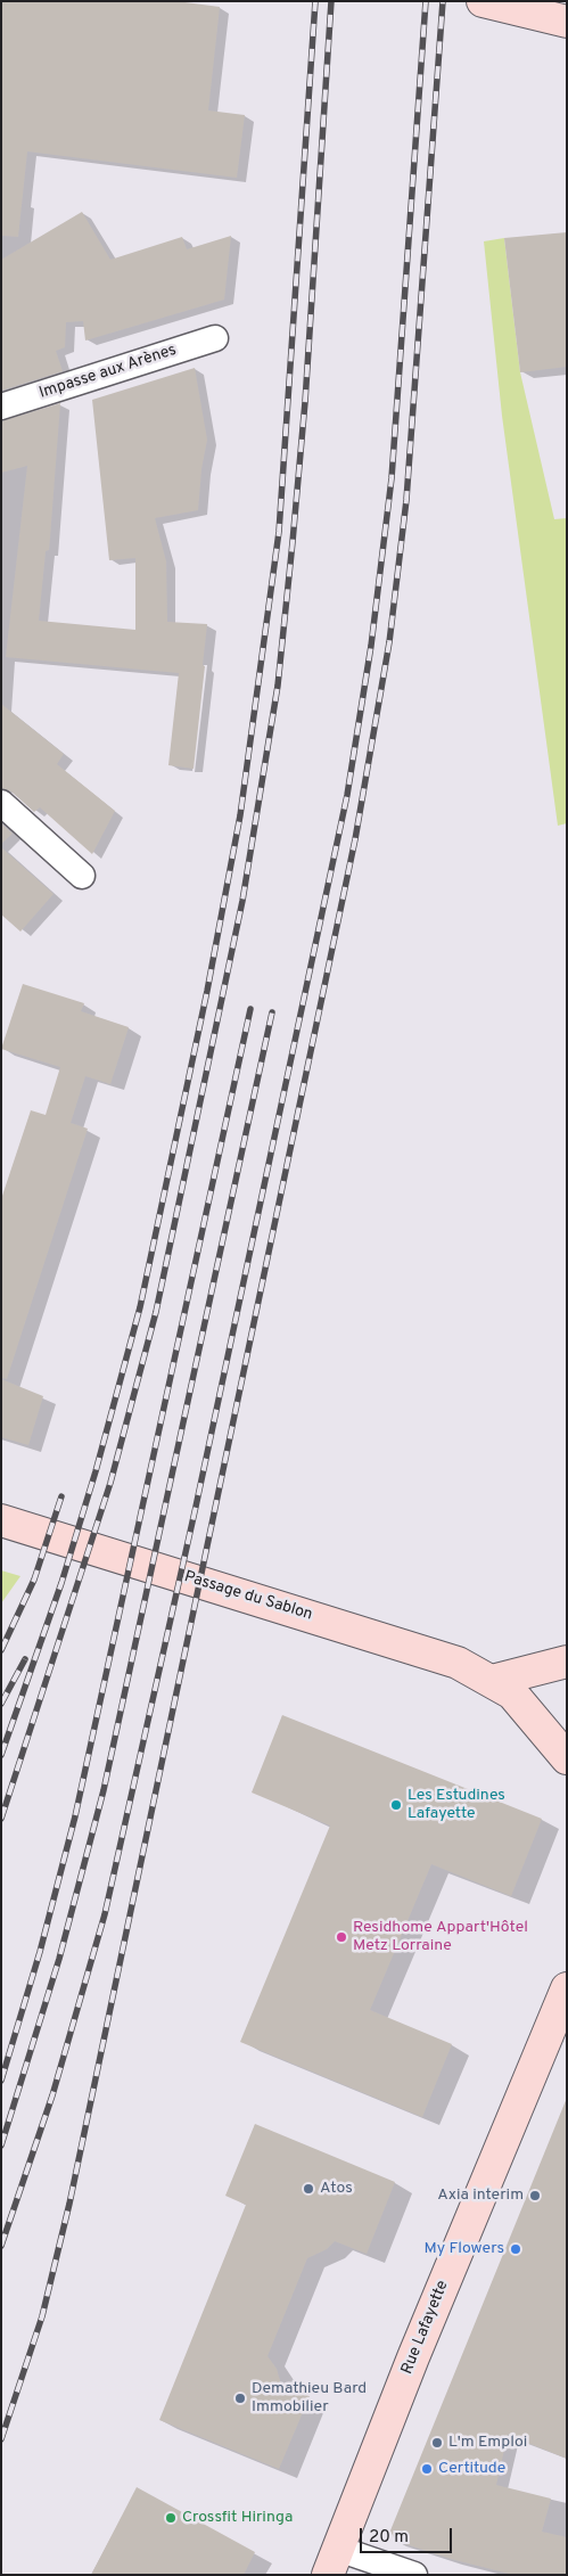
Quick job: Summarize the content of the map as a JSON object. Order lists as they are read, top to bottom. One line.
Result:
{"streets":{"main road":["Passage du Sablon","Rue Lafayette"],"street":["Impasse aux Arènes"]},"places":["Les Estudines Lafayette","Residhome Appart'Hôtel Metz Lorraine","Atos","Axia interim","My Flowers","Demathieu Bard Immobilier","L'm Emploi","Certitude","Crossfit Hiringa"],"scale_bar":"20 m"}
